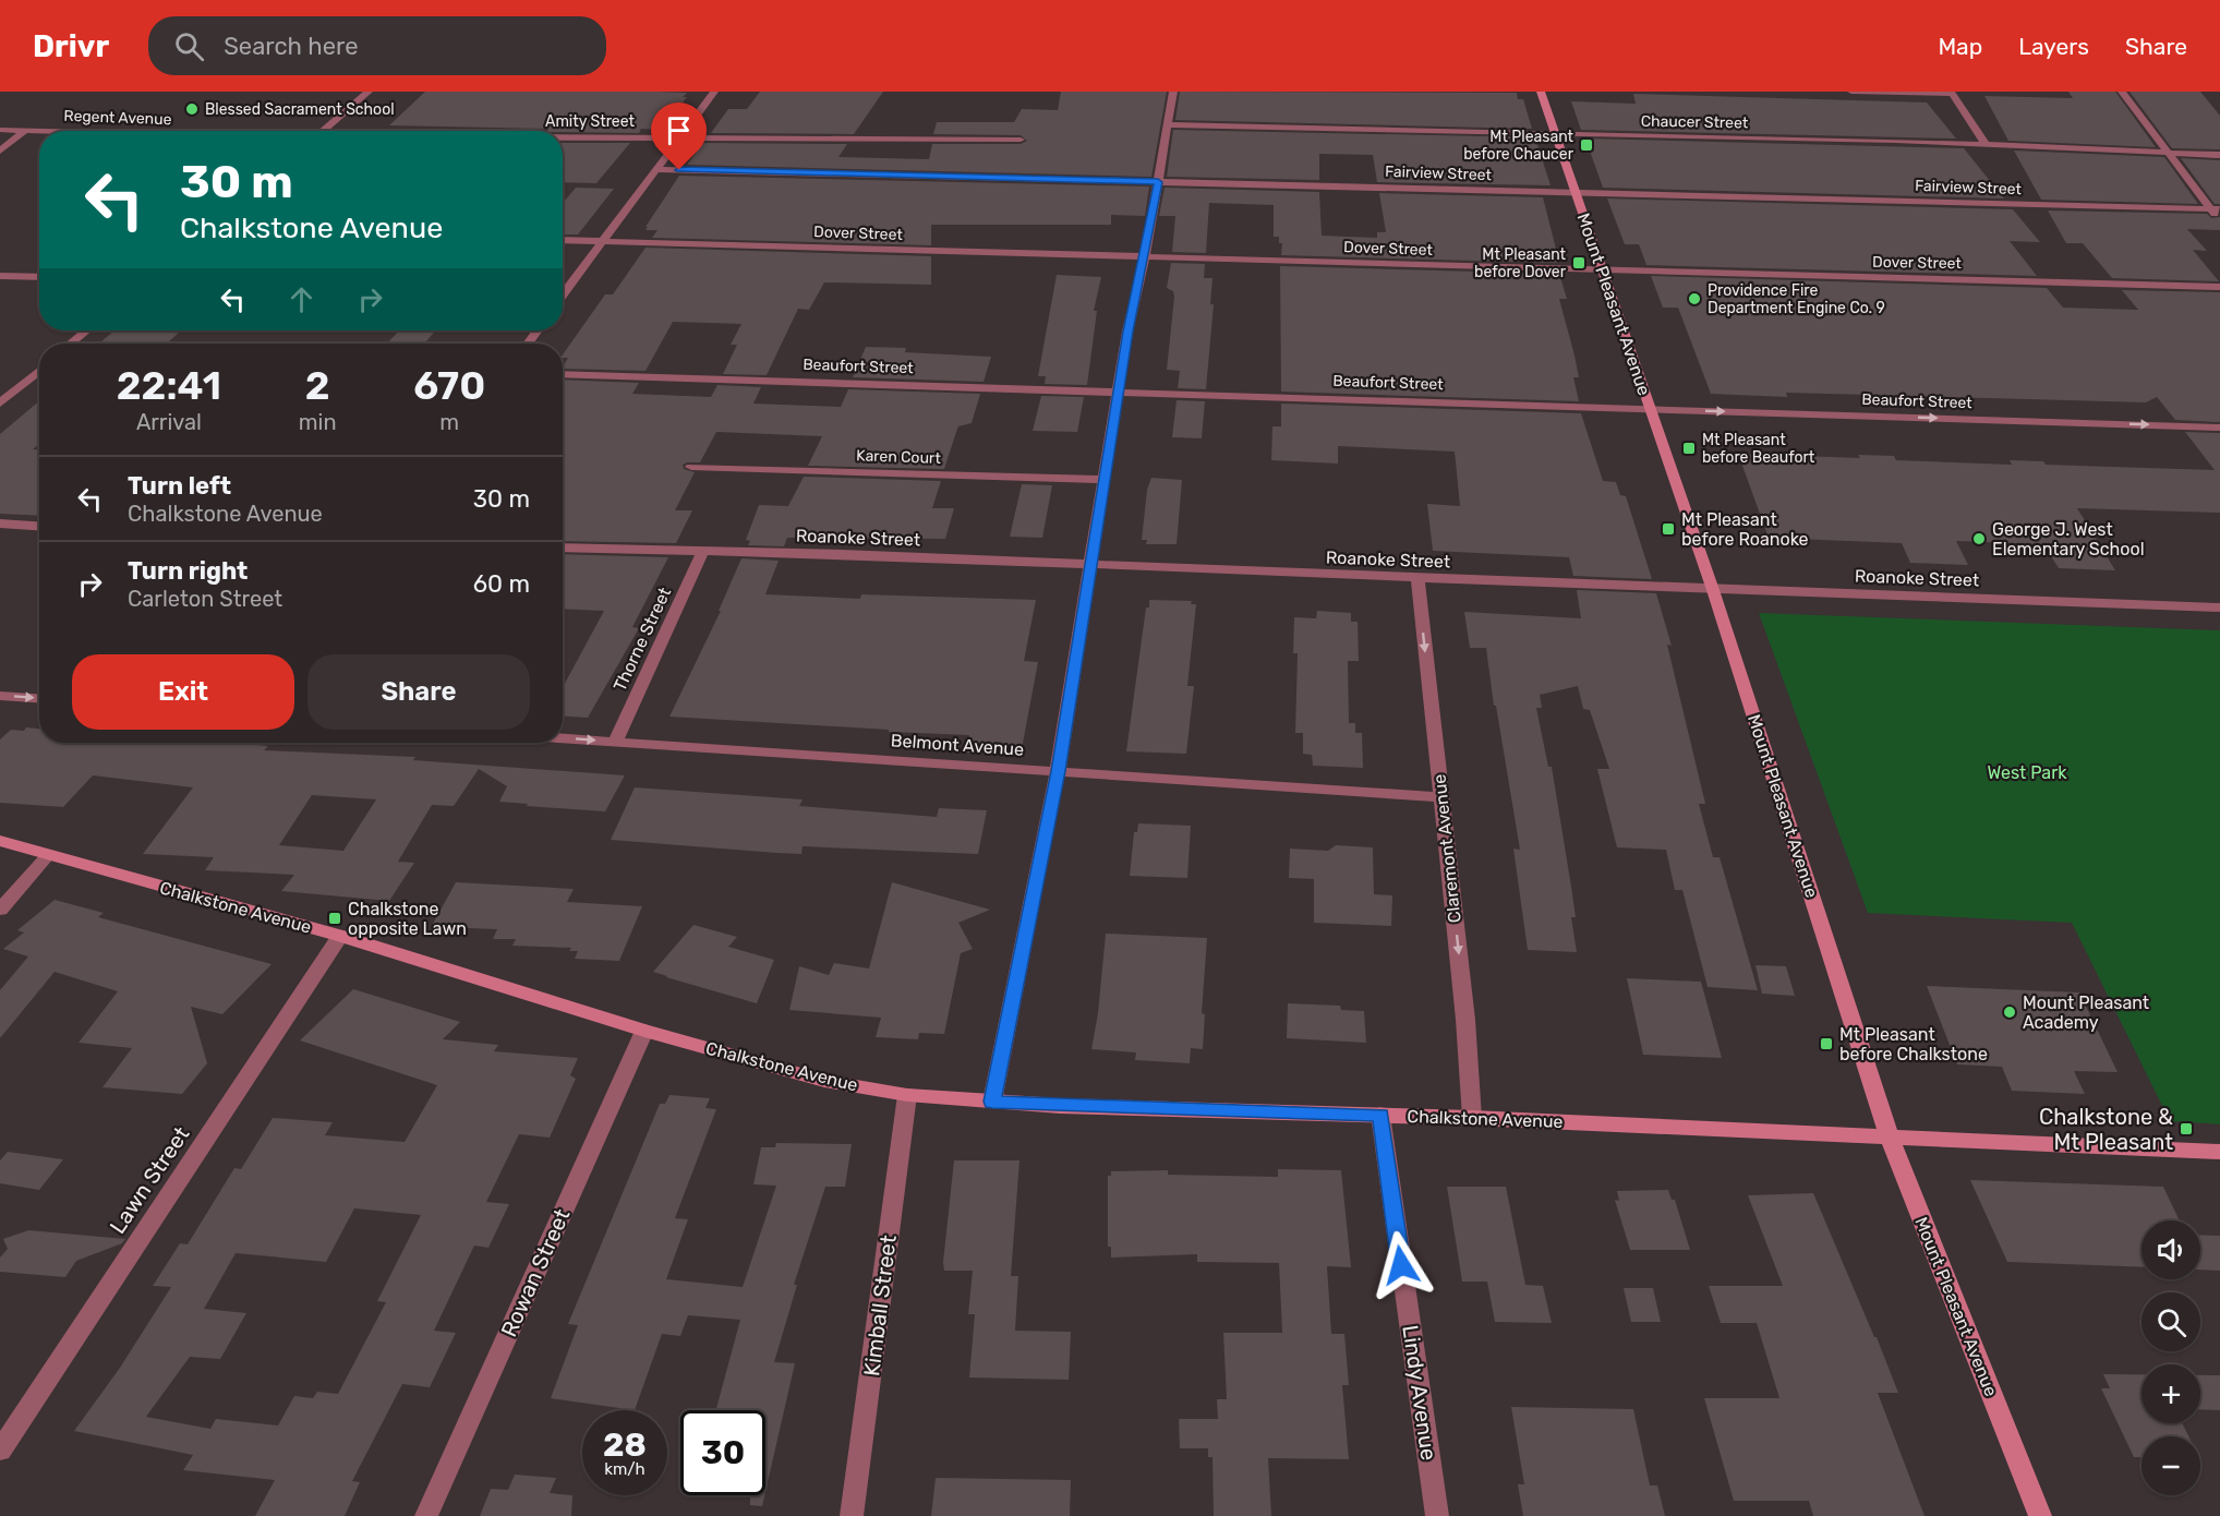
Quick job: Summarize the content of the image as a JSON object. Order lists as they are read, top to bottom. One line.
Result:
{"streets":{"main road":["Mount Pleasant Avenue","Chalkstone Avenue"],"street":["Regent Avenue","Amity Street","Chaucer Street","Fairview Street","Dover Street","Beaufort Street","Karen Court","Roanoke Street","Thorne Street","Belmont Avenue","Claremont Avenue","Lawn Street","Rowan Street","Kimball Street","Lindy Avenue"]},"crossings":[["Chaucer Street","Mount Pleasant Avenue"],["Fairview Street","Mount Pleasant Avenue"],["Dover Street","Mount Pleasant Avenue"],["Mount Pleasant Avenue","Beaufort Street"],["Mount Pleasant Avenue","Roanoke Street"],["Mount Pleasant Avenue","Chalkstone Avenue"],["Roanoke Street","Thorne Street"],["Roanoke Street","Claremont Avenue"],["Thorne Street","Belmont Avenue"],["Belmont Avenue","Claremont Avenue"],["Claremont Avenue","Chalkstone Avenue"],["Chalkstone Avenue","Lawn Street"],["Chalkstone Avenue","Rowan Street"],["Chalkstone Avenue","Kimball Street"],["Chalkstone Avenue","Lindy Avenue"]],"one_way":["Claremont Avenue"],"parks":["West Park"],"places":{"other":["Blessed Sacrament School","Providence Fire Department Engine Co. 9","George J. West Elementary School","Mount Pleasant Academy"],"transit":["Mt Pleasant before Chaucer","Mt Pleasant before Dover","Mt Pleasant before Beaufort","Mt Pleasant before Roanoke","Chalkstone opposite Lawn","Mt Pleasant before Chalkstone","Chalkstone & Mt Pleasant"]},"page":{"header":"Drivr","search":"Search here","nav":["Map","Layers","Share"],"turn":["30 m","Chalkstone Avenue"],"eta":["22:41","Arrival","2","min","670","m"],"list":[{"name":"Turn left","note":"Chalkstone Avenue","value":"30 m"},{"name":"Turn right","note":"Carleton Street","value":"60 m"}],"buttons":["Exit","Share"],"map_buttons":["+","−"],"speed":"28 km/h","limit":"30"}}
